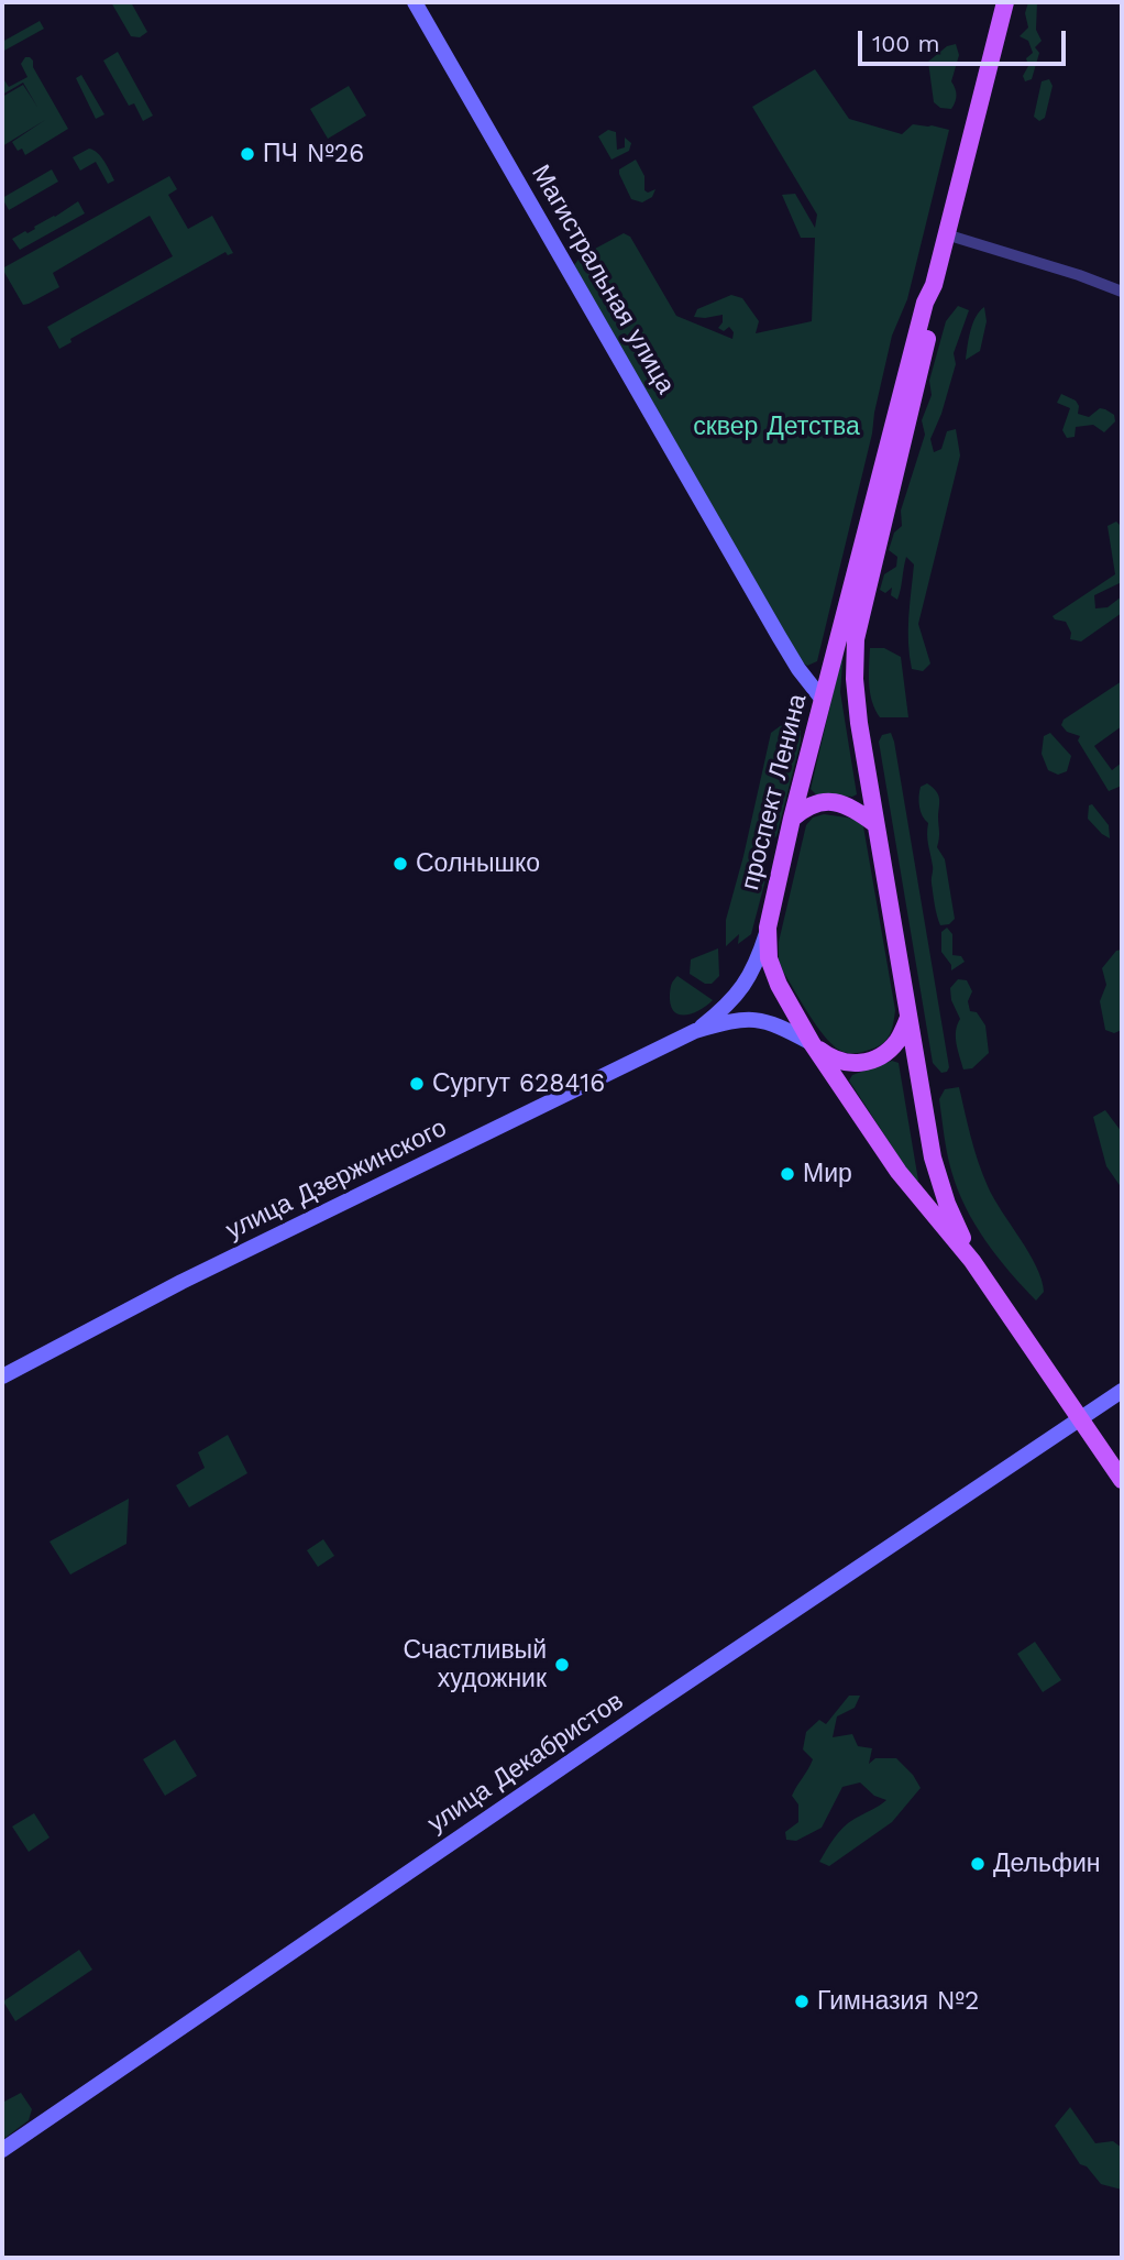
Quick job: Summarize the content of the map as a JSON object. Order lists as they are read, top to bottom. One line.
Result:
{"streets":{"main road":["Магистральная улица","проспект Ленина","улица Дзержинского","улица Декабристов"]},"crossings":[["Магистральная улица","проспект Ленина"],["проспект Ленина","улица Дзержинского"],["проспект Ленина","улица Декабристов"]],"parks":["сквер Детства"],"places":["ПЧ №26","Солнышко","Сургут 628416","Мир","Счастливый художник","Дельфин","Гимназия №2"],"scale_bar":"100 m"}
